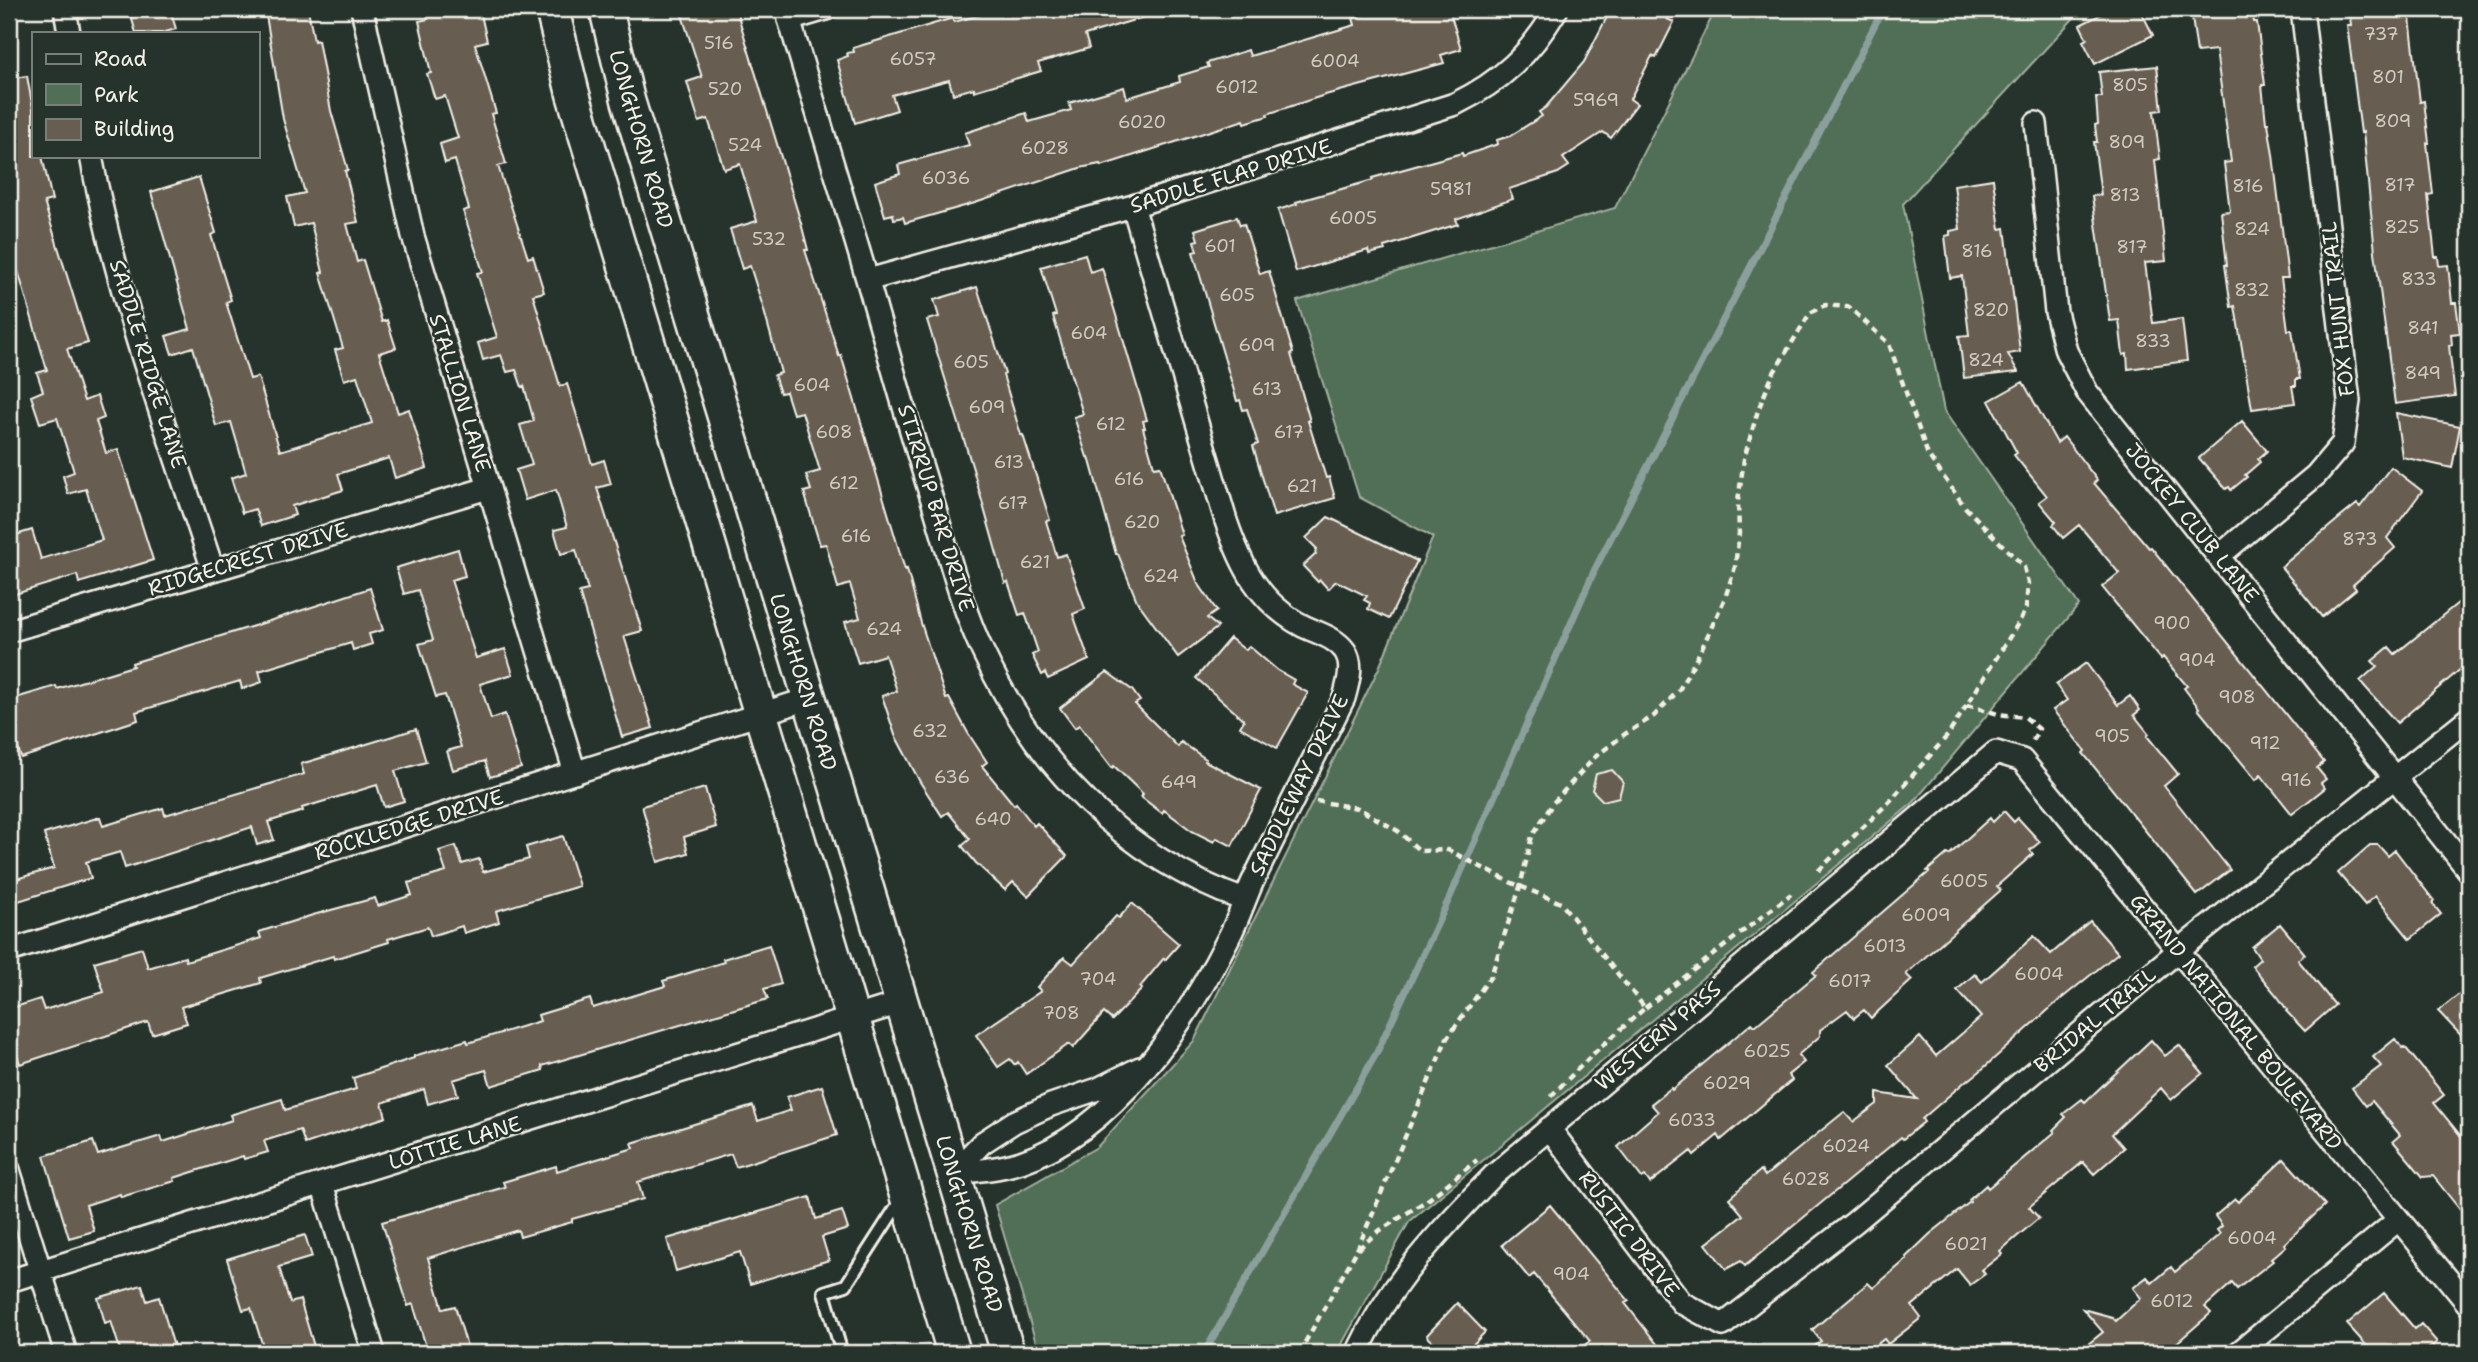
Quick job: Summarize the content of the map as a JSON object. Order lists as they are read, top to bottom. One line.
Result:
{"streets":{"main road":["LONGHORN ROAD"],"street":["SADDLE FLAP DRIVE","FOX HUNT TRAIL","SADDLE RIDGE LANE","STALLION LANE","STIRRUP BAR DRIVE","JOCKEY CLUB LANE","RIDGECREST DRIVE","SADDLEWAY DRIVE","ROCKLEDGE DRIVE","BRIDAL TRAIL","GRAND NATIONAL BOULEVARD","WESTERN PASS","LOTTIE LANE","RUSTIC DRIVE"]},"crossings":[["LONGHORN ROAD","SADDLEWAY DRIVE"],["LONGHORN ROAD","ROCKLEDGE DRIVE"],["LONGHORN ROAD","LOTTIE LANE"],["SADDLE FLAP DRIVE","STIRRUP BAR DRIVE"],["SADDLE FLAP DRIVE","SADDLEWAY DRIVE"],["FOX HUNT TRAIL","JOCKEY CLUB LANE"],["SADDLE RIDGE LANE","RIDGECREST DRIVE"],["STALLION LANE","RIDGECREST DRIVE"],["STALLION LANE","ROCKLEDGE DRIVE"],["STIRRUP BAR DRIVE","SADDLEWAY DRIVE"],["JOCKEY CLUB LANE","BRIDAL TRAIL"],["BRIDAL TRAIL","GRAND NATIONAL BOULEVARD"],["BRIDAL TRAIL","RUSTIC DRIVE"],["GRAND NATIONAL BOULEVARD","WESTERN PASS"],["WESTERN PASS","RUSTIC DRIVE"]],"house_numbers":["737","516","6057","6004","801","805","6012","520","5969","809","6020","809","524","6028","6036","817","816","5981","813","6005","825","824","532","601","817","816","833","832","605","820","841","604","833","609","824","605","849","604","613","609","612","608","617","613","616","612","621","617","620","616","873","621","624","900","624","904","908","632","905","912","636","916","649","640","6005","6009","6013","6004","704","6017","708","6025","6029","6033","6024","6028","6004","6021","904","6012"],"legend":["Road","Park","Building"]}
